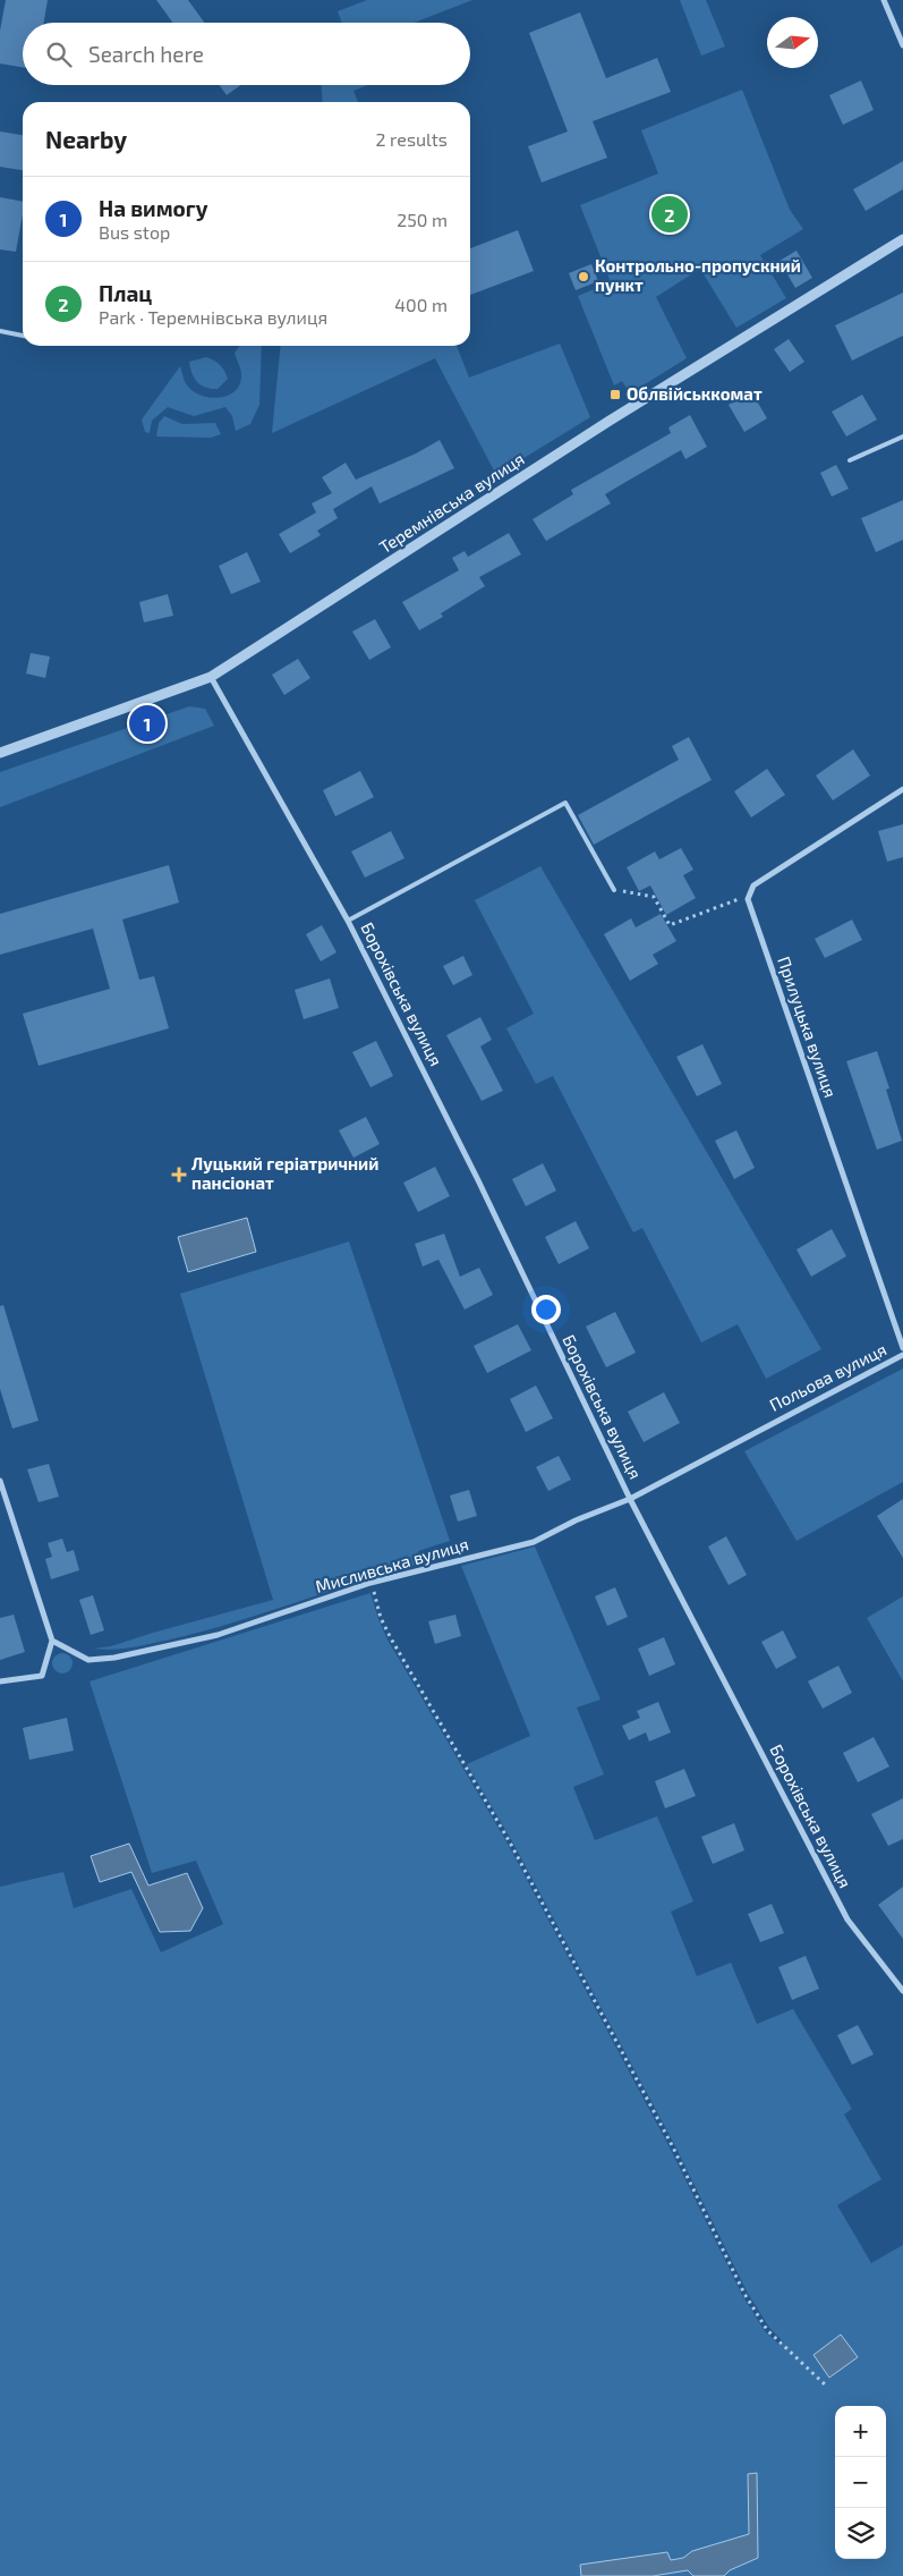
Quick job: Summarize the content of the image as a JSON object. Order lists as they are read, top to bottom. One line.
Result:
{"streets":{"street":["Теремнівська вулиця","Борохівська вулиця","Прилуцька вулиця","Польова вулиця","Мисливська вулиця"]},"crossings":[["Теремнівська вулиця","Борохівська вулиця"],["Борохівська вулиця","Мисливська вулиця"],["Польова вулиця","Мисливська вулиця"]],"places":{"other":["Контрольно-пропускний пункт"],"transit":["Облвійськкомат"],"health":["Луцький геріатричний пансіонат"]},"north":"right","page":{"search":"Search here","heading":["Nearby","2 results"],"list":[{"mark":"1","name":"На вимогу","note":"Bus stop","value":"250 m"},{"mark":"2","name":"Плац","note":"Park · Теремнівська вулиця","value":"400 m"}],"pins":["2","1"],"map_buttons":["+","−"]}}
